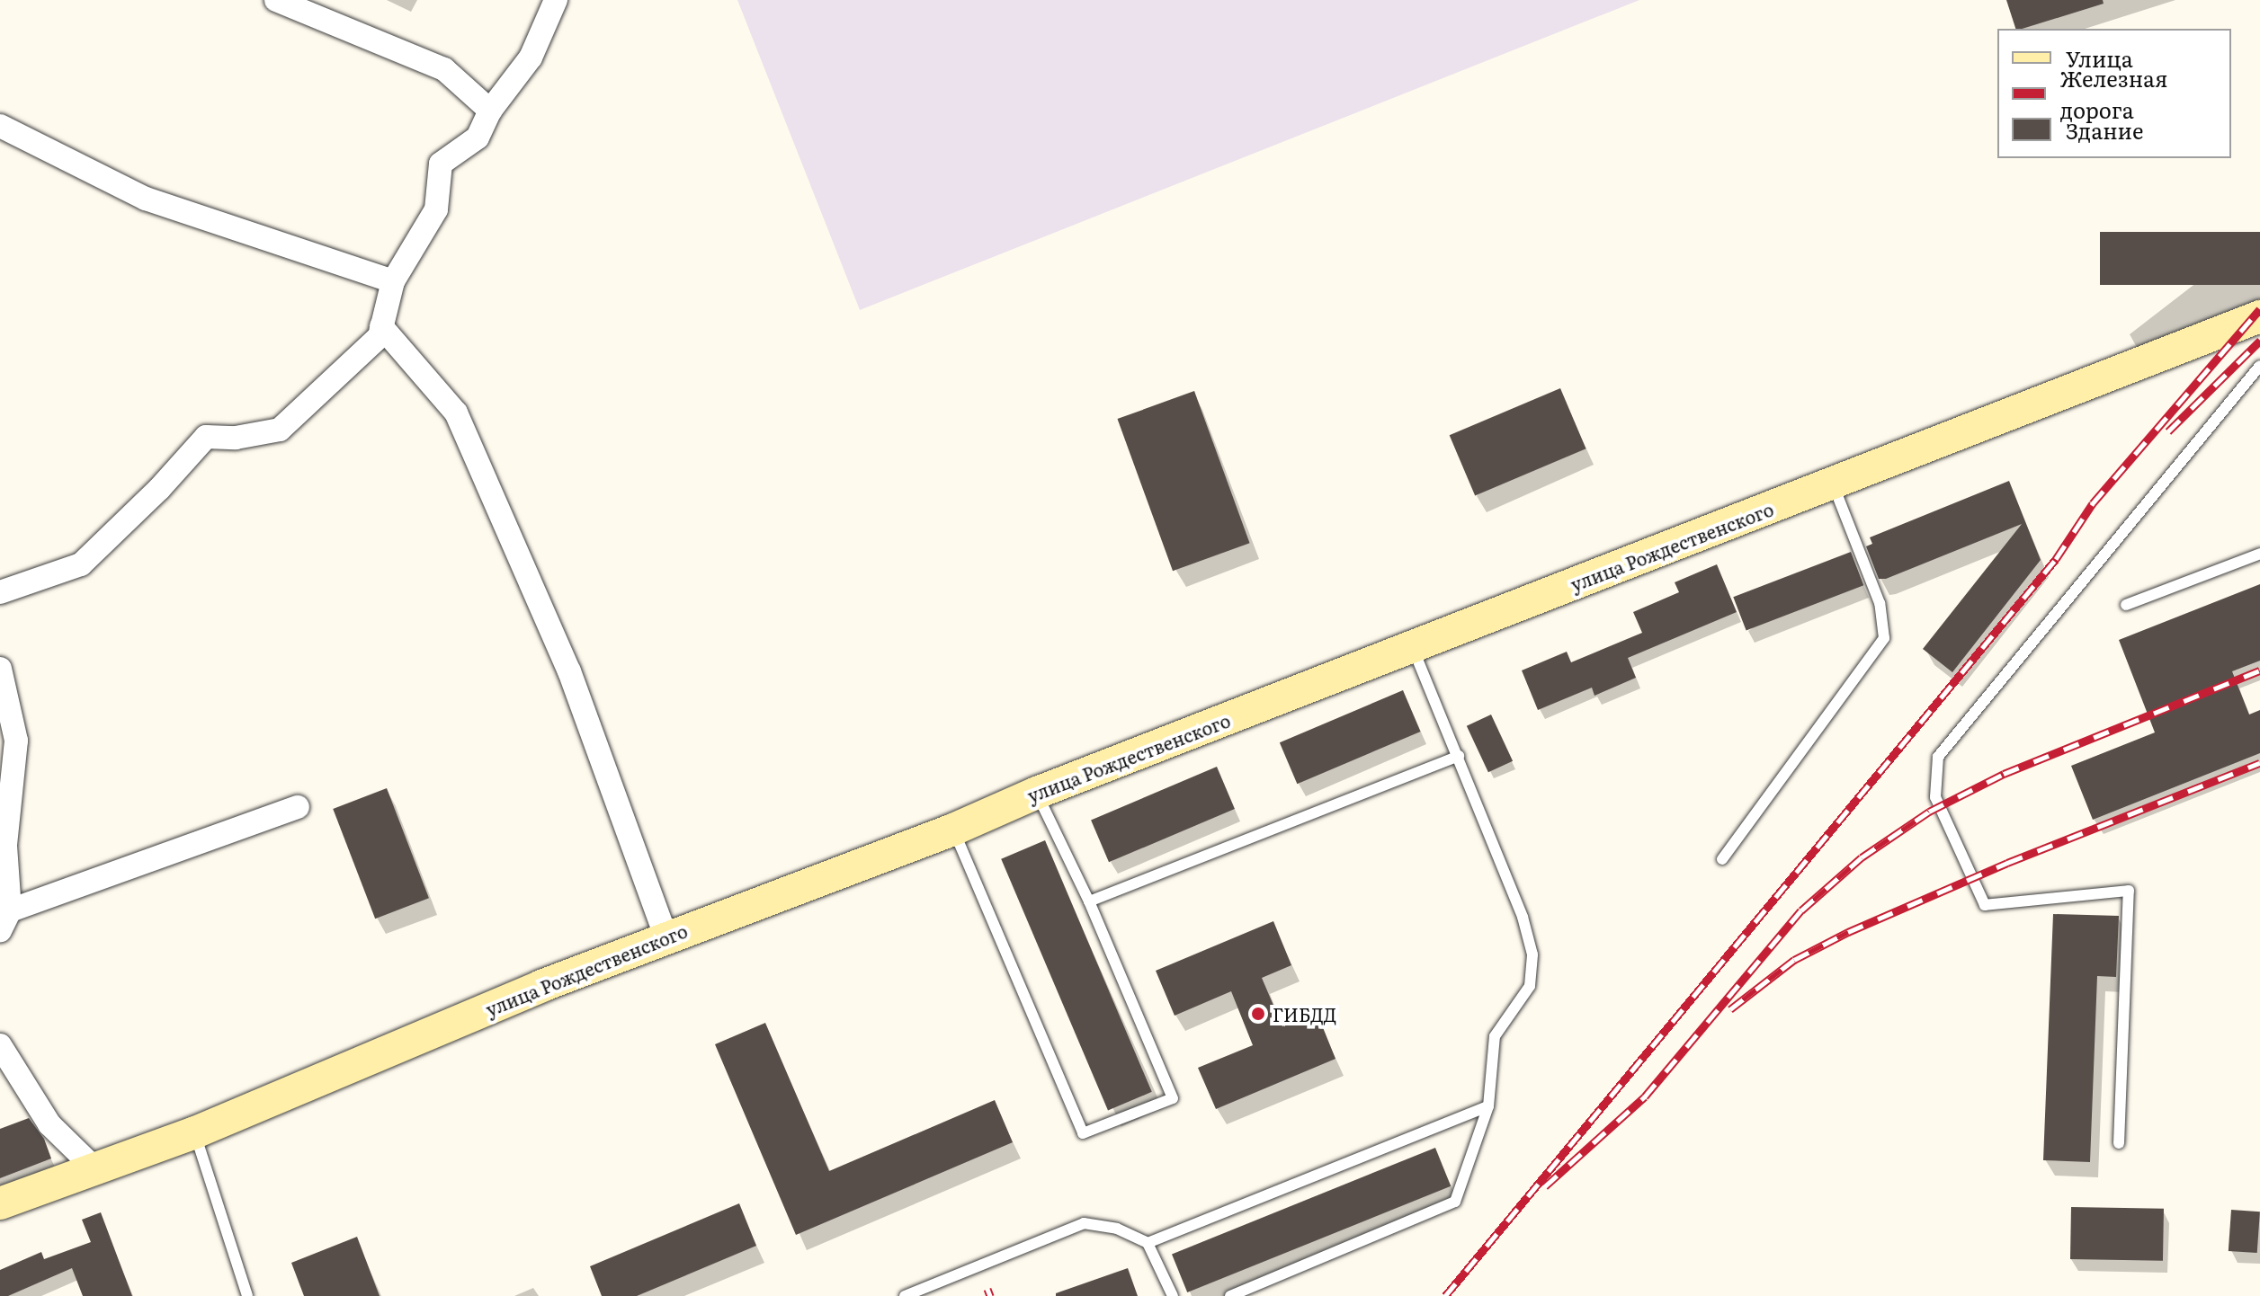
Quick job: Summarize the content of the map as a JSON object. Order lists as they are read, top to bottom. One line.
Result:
{"streets":{"main road":["улица Рождественского"]},"places":["ГИБДД"],"legend":["Улица","Железная дорога","Здание"]}
